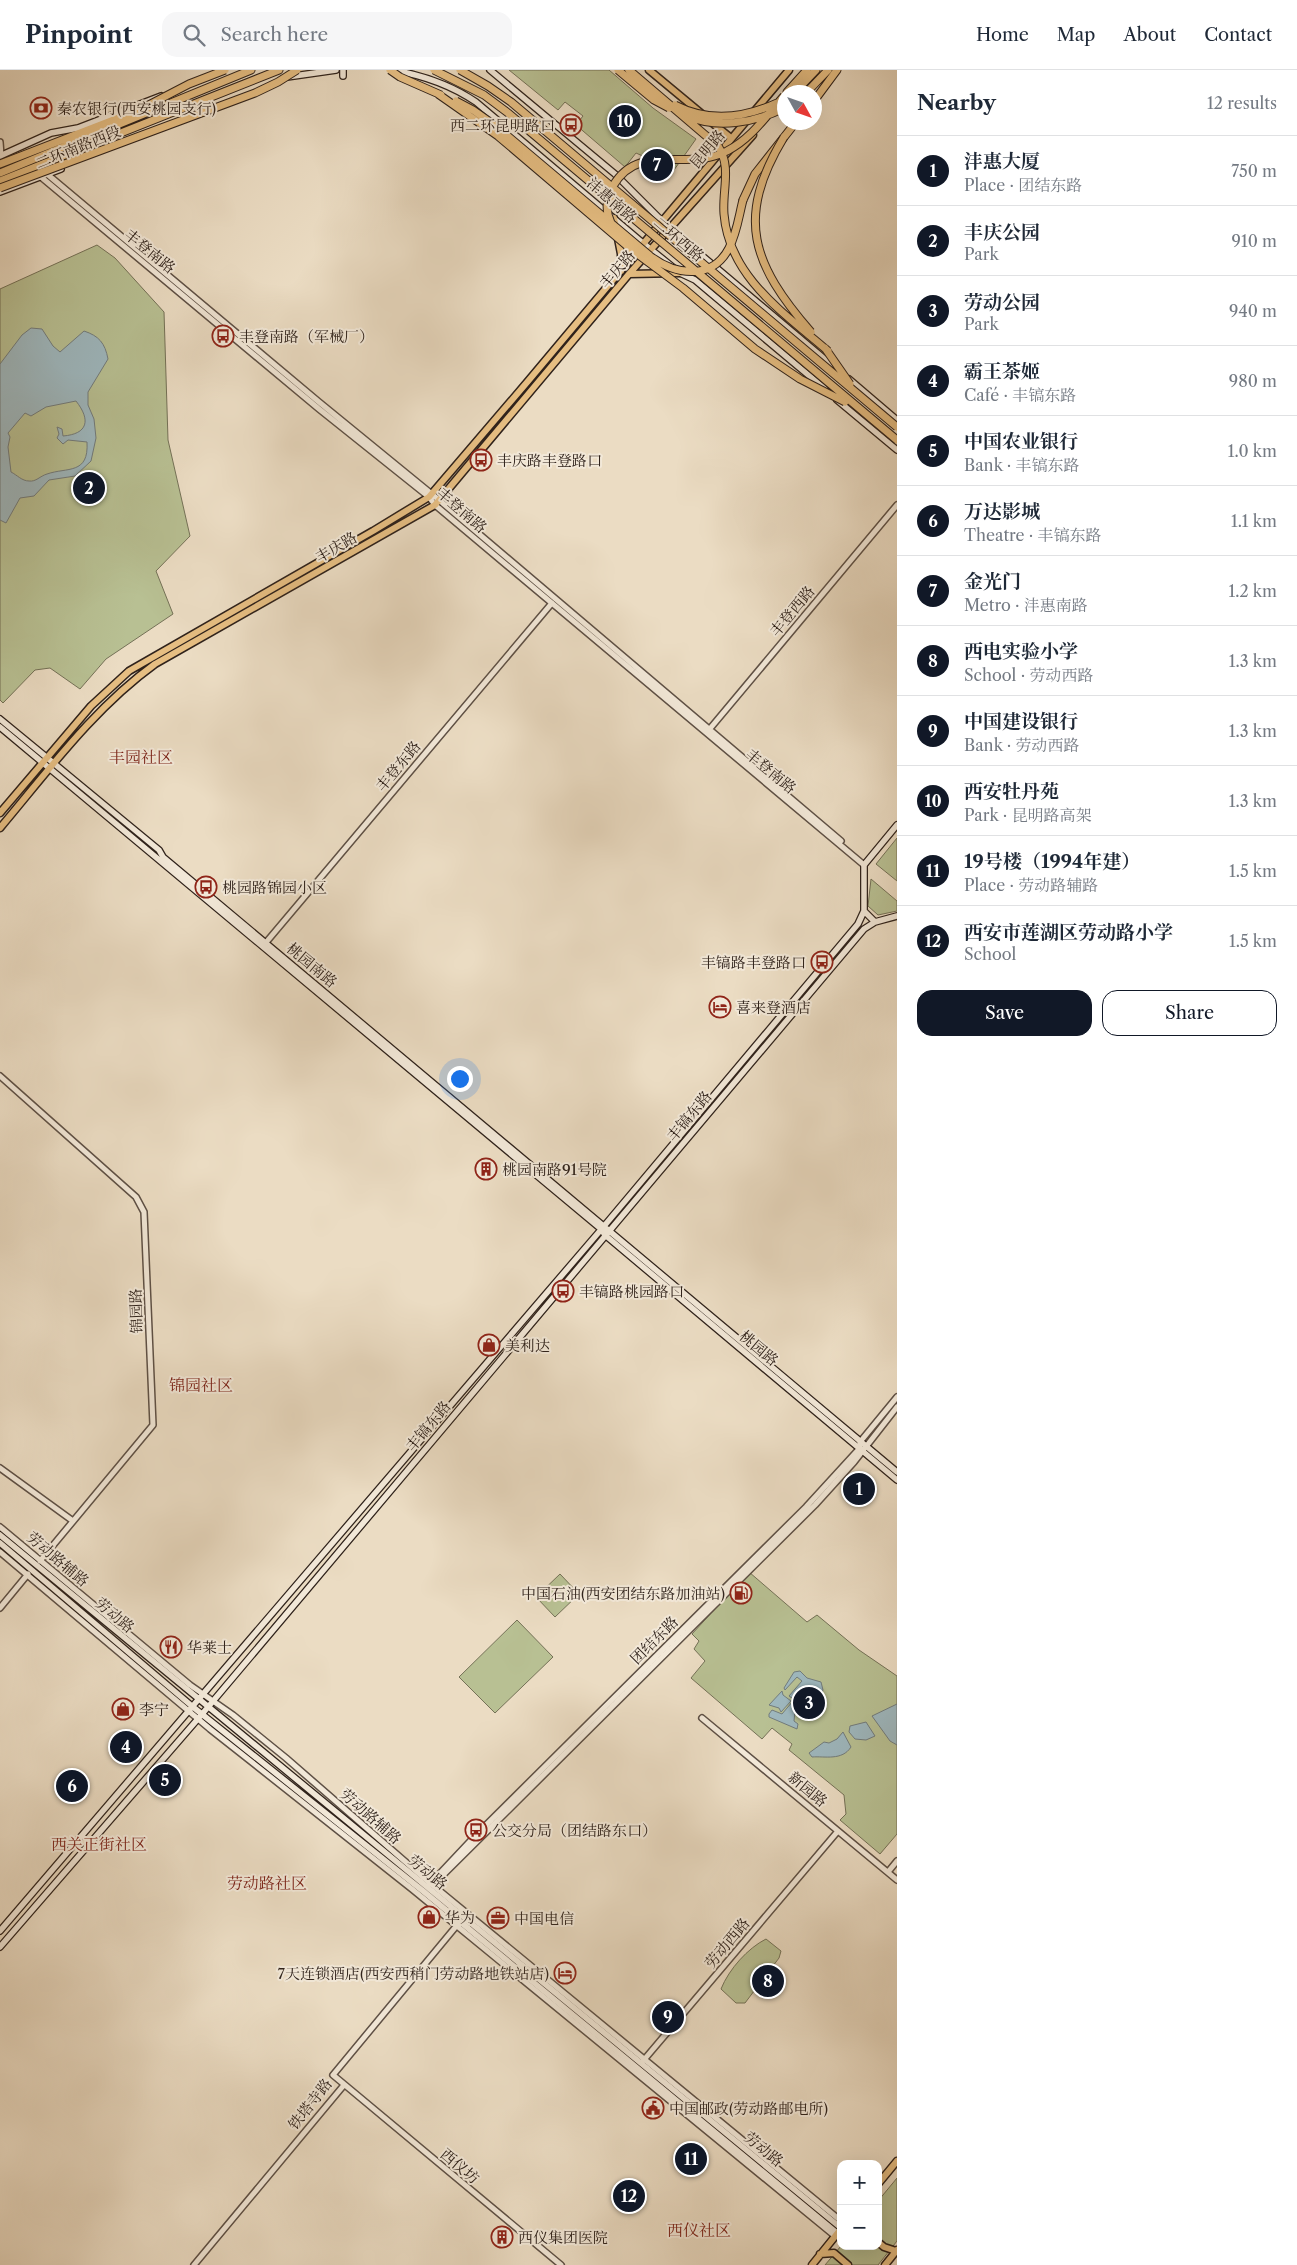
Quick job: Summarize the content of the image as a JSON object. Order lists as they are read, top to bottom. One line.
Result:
{"streets":{"highway":["二环南路西段","二环西路"],"main road":["昆明路","沣惠南路","丰庆路","桃园南路","丰镐东路","桃园路","劳动路"],"street":["丰登南路","丰登西路","丰登东路","锦园路","劳动路辅路","团结东路","新园路","劳动西路","铁塔寺路","西仪坊"]},"crossings":[["二环南路西段","丰登南路"],["昆明路","沣惠南路"],["昆明路","丰庆路"],["沣惠南路","丰庆路"],["丰登南路","丰庆路"],["丰登南路","丰登西路"],["丰登南路","丰登东路"],["丰庆路","桃园南路"],["丰登东路","桃园南路"],["桃园南路","丰镐东路"],["桃园南路","桃园路"],["丰镐东路","桃园路"],["丰镐东路","劳动路辅路"],["丰镐东路","劳动路"],["锦园路","劳动路辅路"],["锦园路","劳动路"],["桃园路","团结东路"],["劳动路辅路","劳动路"],["劳动路辅路","团结东路"],["劳动路辅路","劳动西路"],["劳动路辅路","铁塔寺路"],["劳动路","团结东路"],["劳动路","劳动西路"],["劳动路","铁塔寺路"],["新园路","劳动西路"],["铁塔寺路","西仪坊"]],"districts":["丰园社区","锦园社区","西关正街社区","劳动路社区","西仪社区"],"places":{"bank":["秦农银行(西安桃园支行)"],"bus stop":["西二环昆明路口","丰登南路（军械厂）","丰庆路丰登路口","桃园路锦园小区","丰镐路丰登路口","丰镐路桃园路口","公交分局（团结路东口）"],"hotel":["喜来登酒店","7天连锁酒店(西安西稍门劳动路地铁站店)"],"building":["桃园南路91号院","西仪集团医院"],"shop":["美利达","李宁","华为"],"fuel station":["中国石油(西安团结东路加油站)"],"restaurant":["华莱士"],"office":["中国电信"],"public building":["中国邮政(劳动路邮电所)"]},"north":"bottom right","page":{"header":"Pinpoint","search":"Search here","nav":["Home","Map","About","Contact"],"heading":["Nearby","12 results"],"pins":["10","7","2","1","3","4","5","6","8","9","11","12"],"list":[{"mark":"1","name":"沣惠大厦","note":"Place · 团结东路","value":"750 m"},{"mark":"2","name":"丰庆公园","note":"Park","value":"910 m"},{"mark":"3","name":"劳动公园","note":"Park","value":"940 m"},{"mark":"4","name":"霸王茶姬","note":"Café · 丰镐东路","value":"980 m"},{"mark":"5","name":"中国农业银行","note":"Bank · 丰镐东路","value":"1.0 km"},{"mark":"6","name":"万达影城","note":"Theatre · 丰镐东路","value":"1.1 km"},{"mark":"7","name":"金光门","note":"Metro · 沣惠南路","value":"1.2 km"},{"mark":"8","name":"西电实验小学","note":"School · 劳动西路","value":"1.3 km"},{"mark":"9","name":"中国建设银行","note":"Bank · 劳动西路","value":"1.3 km"},{"mark":"10","name":"西安牡丹苑","note":"Park · 昆明路高架","value":"1.3 km"},{"mark":"11","name":"19号楼（1994年建）","note":"Place · 劳动路辅路","value":"1.5 km"},{"mark":"12","name":"西安市莲湖区劳动路小学","note":"School","value":"1.5 km"}],"buttons":["Save","Share"],"map_buttons":["+","−"]}}
